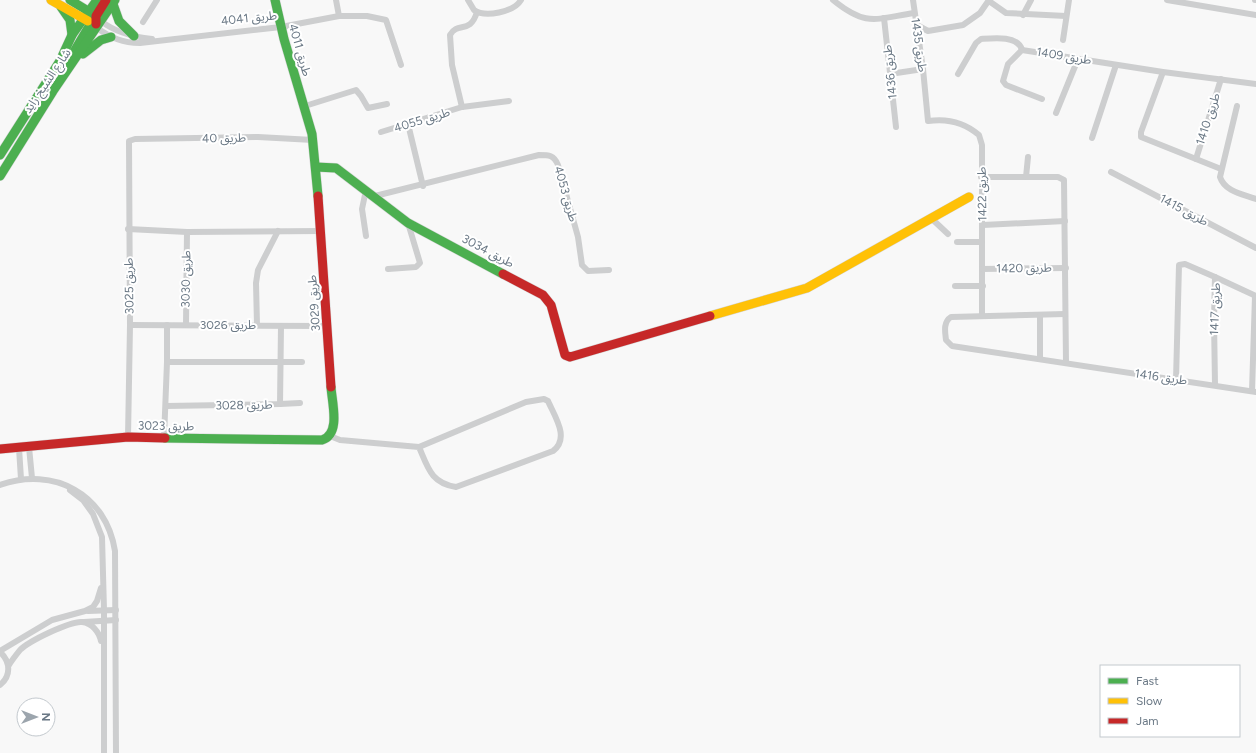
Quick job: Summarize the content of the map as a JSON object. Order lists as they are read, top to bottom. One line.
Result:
{"streets":{"street":["طريق 4041","طريق 1435","طريق 4011","طريق 1409","طريق 1436","شارع الشيخ زايد","طريق 1410","طريق 4055","طريق 40","طريق 4053","طريق 1422","طريق 1415","طريق 3034","طريق 1420","طريق 3030","طريق 3025","طريق 3029","طريق 1417","طريق 3026","طريق 1416","طريق 3028","طريق 3023"]},"crossings":[["طريق 4041","طريق 4011"],["طريق 4041","شارع الشيخ زايد"],["طريق 1435","طريق 1422"],["طريق 4011","طريق 40"],["طريق 4011","طريق 3034"],["طريق 4011","طريق 3029"],["طريق 1409","طريق 1410"],["طريق 40","طريق 3025"],["طريق 4053","طريق 3034"],["طريق 1422","طريق 1420"],["طريق 1422","طريق 1416"],["طريق 3034","طريق 3029"],["طريق 3030","طريق 3026"],["طريق 3025","طريق 3026"],["طريق 3025","طريق 3023"],["طريق 3029","طريق 3026"],["طريق 3029","طريق 3023"],["طريق 1417","طريق 1416"],["طريق 3026","طريق 3028"]],"legend":["Fast","Slow","Jam"],"north":"right"}
